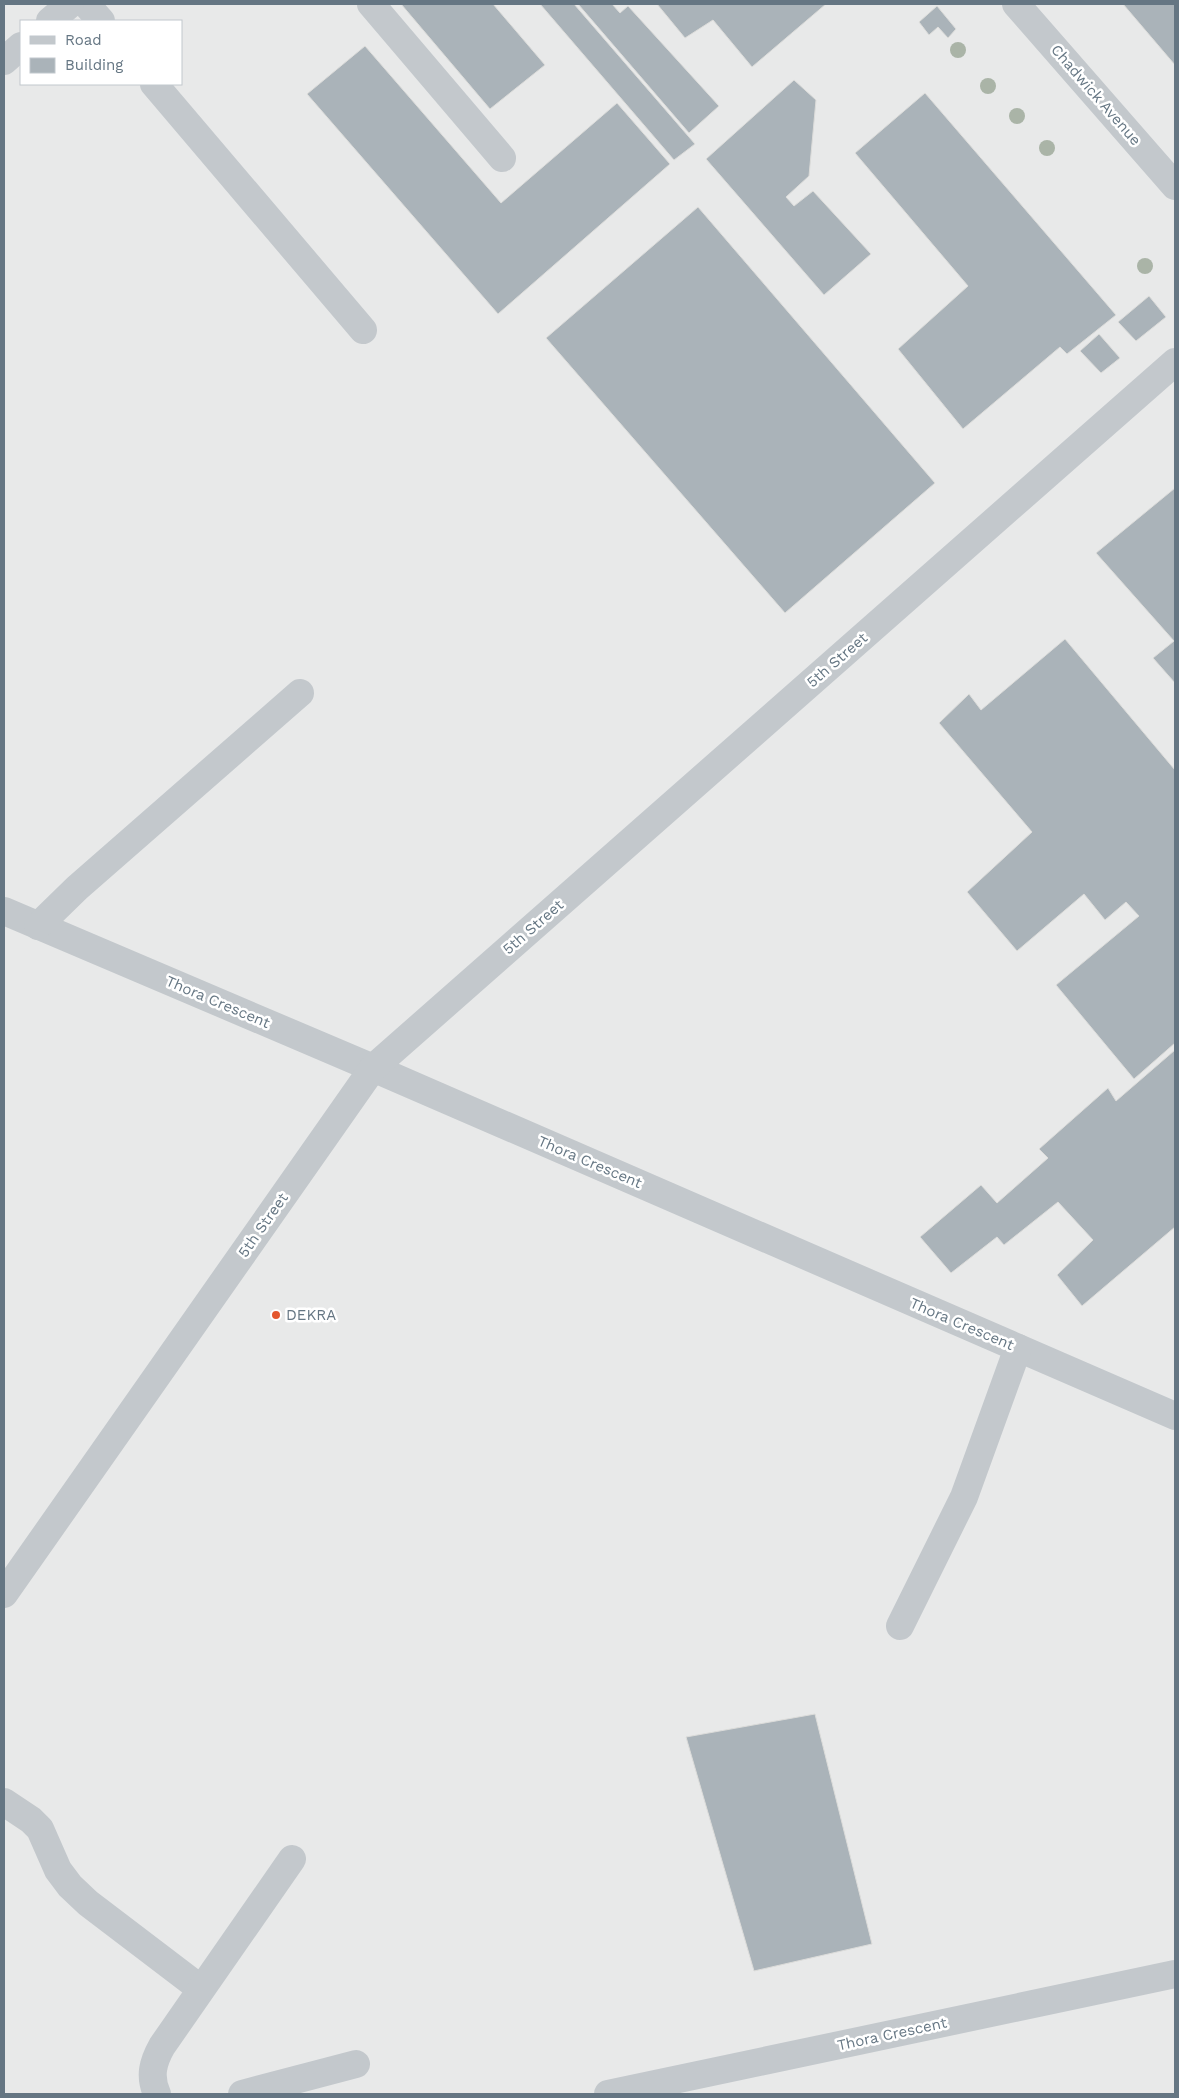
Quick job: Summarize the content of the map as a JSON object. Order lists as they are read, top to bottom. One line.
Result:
{"streets":{"lane":["Chadwick Avenue","5th Street","Thora Crescent"]},"crossings":[["5th Street","Thora Crescent"]],"places":["DEKRA"],"legend":["Road","Building"]}
